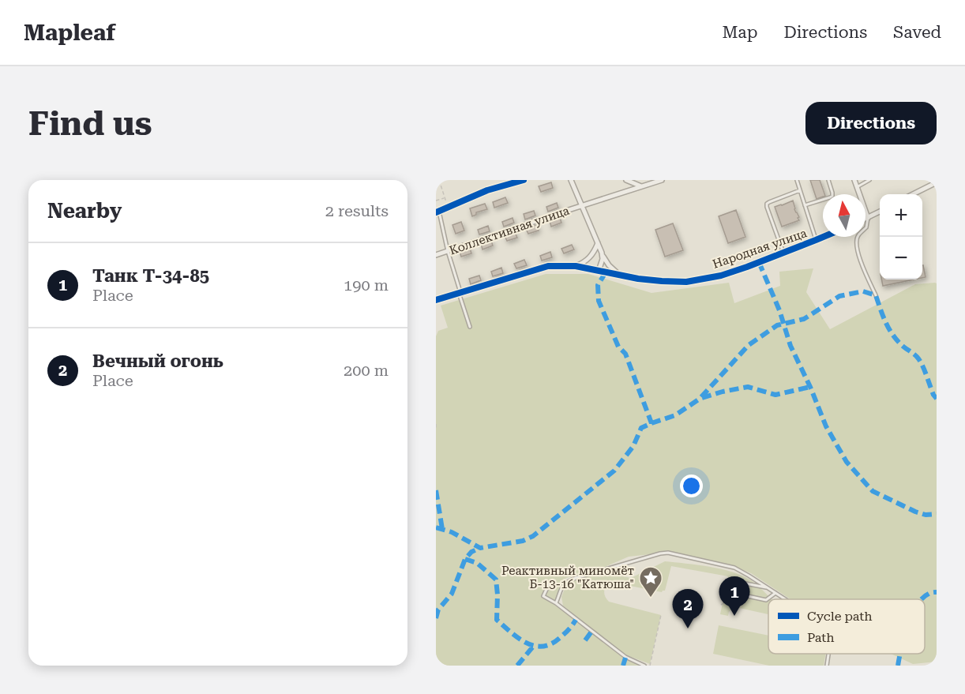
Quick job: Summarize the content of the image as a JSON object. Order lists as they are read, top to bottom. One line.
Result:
{"streets":{"street":["Коллективная улица","Народная улица"]},"places":{"place":["Реактивный миномёт Б-13-16 \"Катюша\""]},"legend":["Cycle path","Path"],"north":"top","page":{"header":"Mapleaf","nav":["Map","Directions","Saved"],"buttons":"Directions","title":"Find us","heading":["Nearby","2 results"],"map_buttons":["+","−"],"list":[{"mark":"1","name":"Танк Т-34-85","note":"Place","value":"190 m"},{"mark":"2","name":"Вечный огонь","note":"Place","value":"200 m"}],"pins":["1","2"]}}
